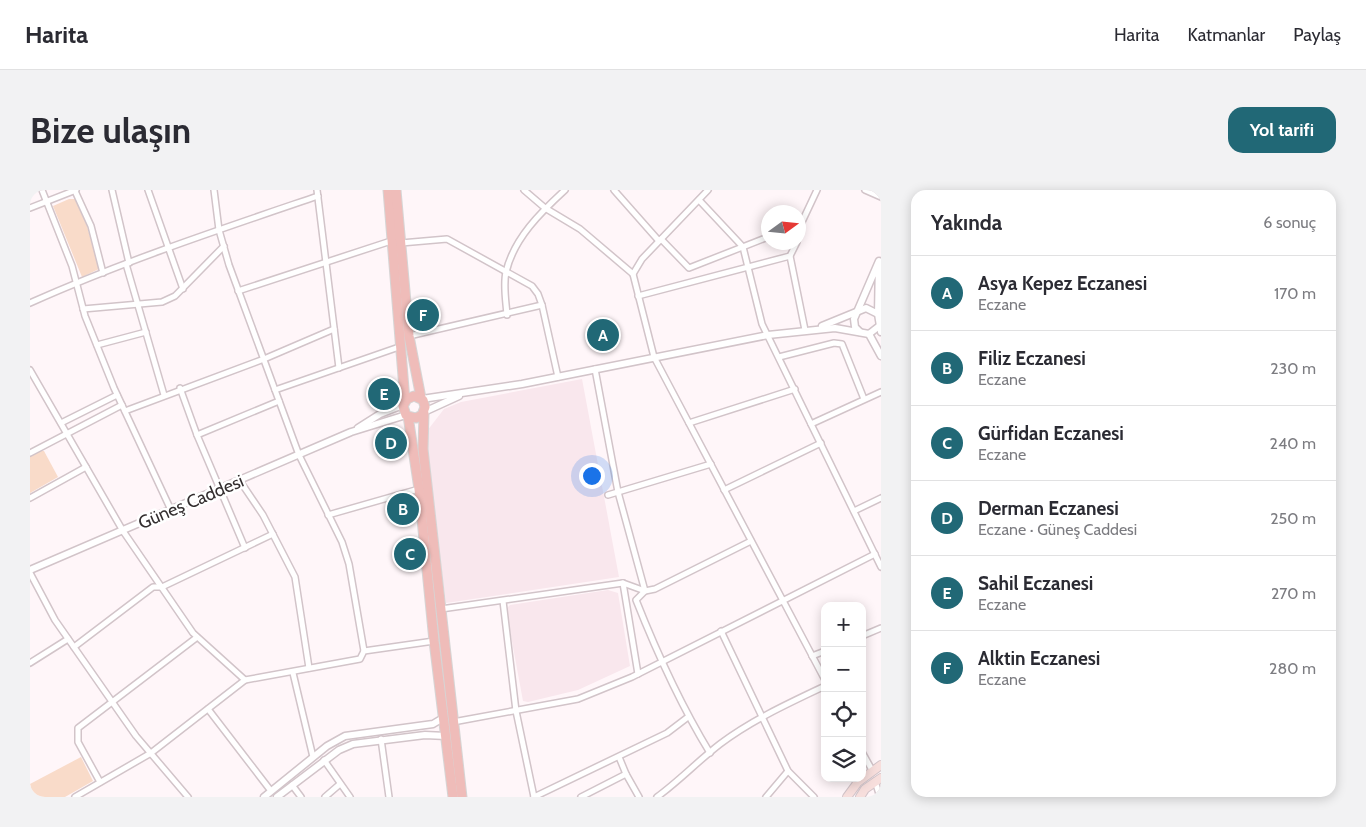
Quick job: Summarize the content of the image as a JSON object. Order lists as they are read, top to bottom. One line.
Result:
{"streets":{"street":["Güneş Caddesi"]},"north":"right","page":{"header":"Harita","nav":["Harita","Katmanlar","Paylaş"],"buttons":"Yol tarifi","title":"Bize ulaşın","heading":["Yakında","6 sonuç"],"list":[{"mark":"A","name":"Asya Kepez Eczanesi","note":"Eczane","value":"170 m"},{"mark":"B","name":"Filiz Eczanesi","note":"Eczane","value":"230 m"},{"mark":"C","name":"Gürfidan Eczanesi","note":"Eczane","value":"240 m"},{"mark":"D","name":"Derman Eczanesi","note":"Eczane · Güneş Caddesi","value":"250 m"},{"mark":"E","name":"Sahil Eczanesi","note":"Eczane","value":"270 m"},{"mark":"F","name":"Alktin Eczanesi","note":"Eczane","value":"280 m"}],"pins":["F","A","E","D","B","C"],"map_buttons":["+","−"]}}
